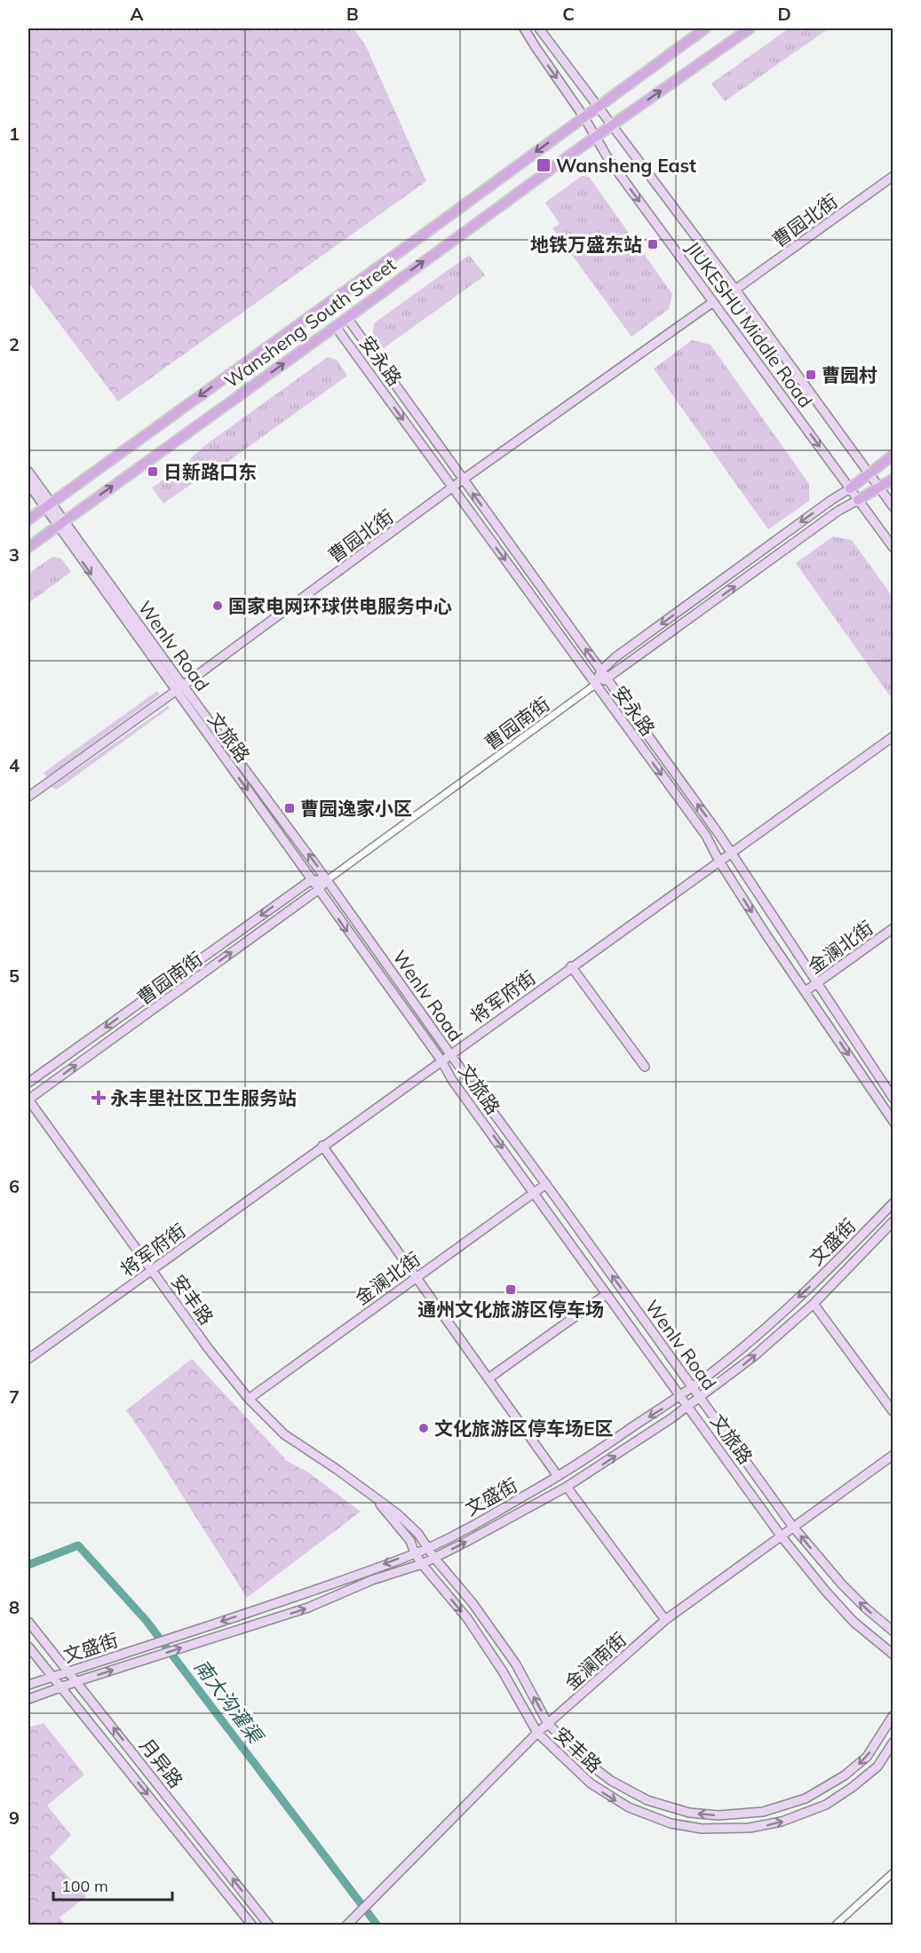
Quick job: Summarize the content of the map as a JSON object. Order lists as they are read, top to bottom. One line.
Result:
{"streets":{"main road":["曹园北街","Wansheng South Street","JIUKESHU Middle Road","安永路","Wenlv Road","曹园南街","文旅路","金澜北街","将军府街","文盛街","安丰路","金澜南街","月异路"]},"crossings":[["曹园北街","JIUKESHU Middle Road"],["曹园北街","安永路"],["曹园北街","Wenlv Road"],["曹园北街","文旅路"],["Wansheng South Street","JIUKESHU Middle Road"],["Wansheng South Street","安永路"],["Wansheng South Street","Wenlv Road"],["JIUKESHU Middle Road","曹园南街"],["安永路","曹园南街"],["安永路","金澜北街"],["安永路","将军府街"],["Wenlv Road","曹园南街"],["Wenlv Road","文旅路"],["Wenlv Road","金澜北街"],["Wenlv Road","将军府街"],["Wenlv Road","文盛街"],["Wenlv Road","金澜南街"],["曹园南街","文旅路"],["曹园南街","安丰路"],["文旅路","金澜北街"],["文旅路","将军府街"],["文旅路","文盛街"],["文旅路","金澜南街"],["金澜北街","安丰路"],["将军府街","安丰路"],["文盛街","安丰路"],["文盛街","月异路"],["安丰路","金澜南街"]],"one_way":["Wenlv Road","文旅路"],"water":["南大沟灌渠"],"places":{"transit":["Wansheng East","地铁万盛东站","曹园村","日新路口东","曹园逸家小区","通州文化旅游区停车场"],"other":["国家电网环球供电服务中心","文化旅游区停车场E区"],"health":["永丰里社区卫生服务站"]},"scale_bar":"100 m","grid":{"columns":["A","B","C","D"],"rows":["1","2","3","4","5","6","7","8","9"]}}
